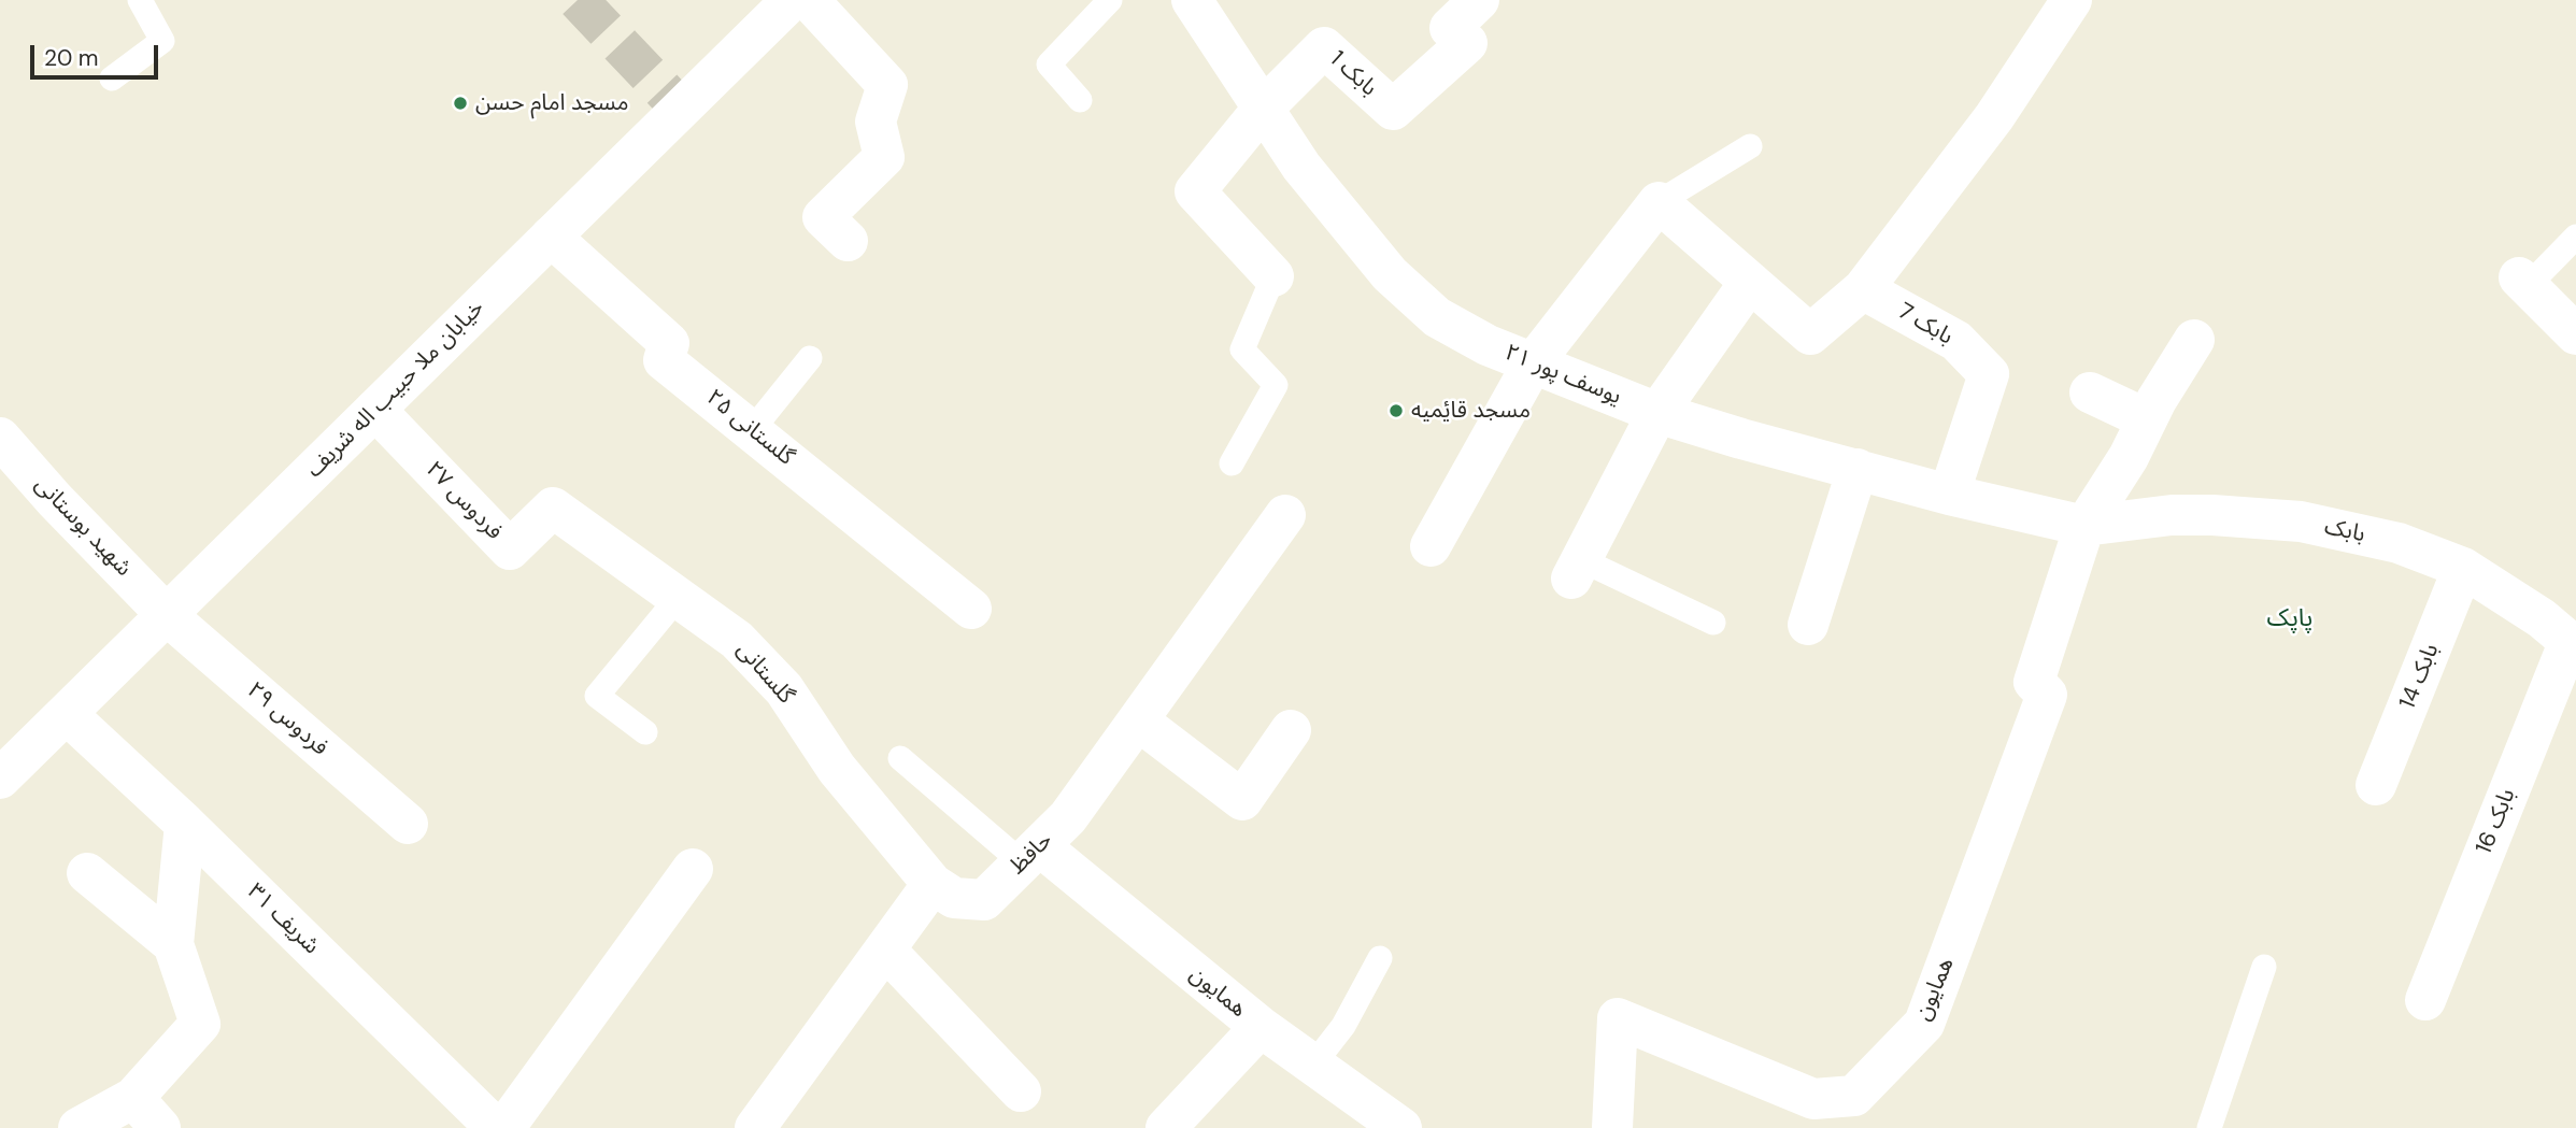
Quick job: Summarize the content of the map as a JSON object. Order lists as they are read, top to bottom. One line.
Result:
{"streets":{"street":["بابک 1","بابک 7","یوسف پور ۲۱","خیابان ملا حبیب اله شریف","گلستانی ۲۵","فردوس ۲۷","شهید بوستانی","بابک","گلستانی","بابک 14","فردوس ۲۹","بابک 16","حافظ","شریف ۳۱","همایون"]},"crossings":[["بابک 1","یوسف پور ۲۱"],["بابک 7","یوسف پور ۲۱"],["یوسف پور ۲۱","بابک"],["یوسف پور ۲۱","همایون"],["خیابان ملا حبیب اله شریف","گلستانی ۲۵"],["خیابان ملا حبیب اله شریف","فردوس ۲۷"],["خیابان ملا حبیب اله شریف","شهید بوستانی"],["خیابان ملا حبیب اله شریف","فردوس ۲۹"],["خیابان ملا حبیب اله شریف","شریف ۳۱"],["فردوس ۲۷","گلستانی"],["شهید بوستانی","فردوس ۲۹"],["بابک","بابک 14"],["بابک","بابک 16"],["بابک","همایون"],["گلستانی","حافظ"],["حافظ","همایون"]],"districts":["پاپک"],"places":["مسجد امام حسن","مسجد قایٔمیه"],"scale_bar":"20 m"}
